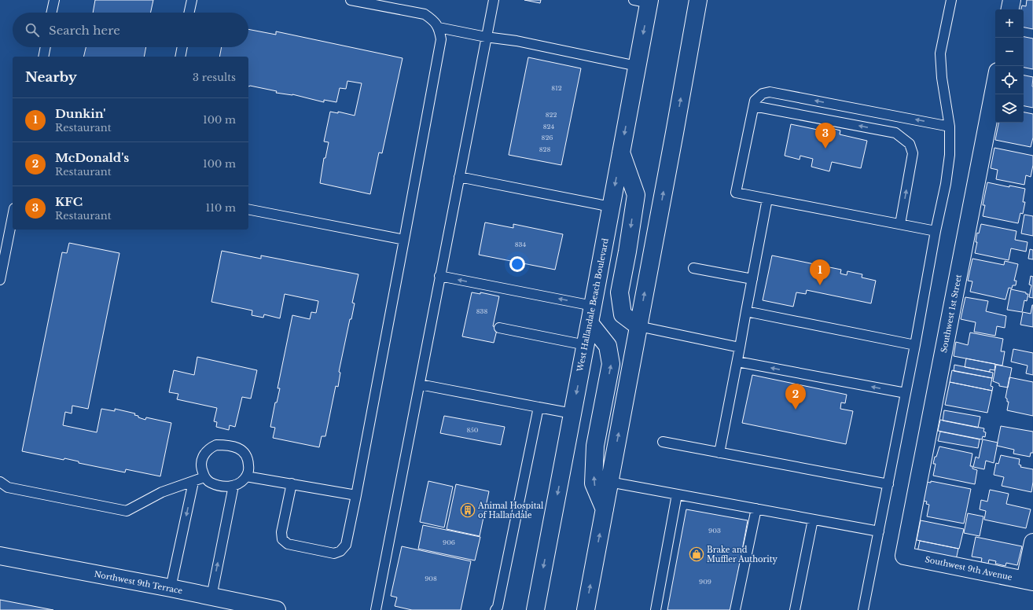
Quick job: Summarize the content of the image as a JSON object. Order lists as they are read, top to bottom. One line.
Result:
{"streets":{"main road":["West Hallandale Beach Boulevard","Southwest 1st Street","Southwest 9th Avenue","Northwest 9th Terrace"]},"crossings":[["Southwest 1st Street","Southwest 9th Avenue"]],"places":{"building":["Animal Hospital of Hallandale"],"shop":["Brake and Muffler Authority"]},"house_numbers":["812","822","824","826","828","834","838","850","903","906","908","909"],"page":{"map_buttons":["+","−"],"search":"Search here","heading":["Nearby","3 results"],"list":[{"mark":"1","name":"Dunkin'","note":"Restaurant","value":"100 m"},{"mark":"2","name":"McDonald's","note":"Restaurant","value":"100 m"},{"mark":"3","name":"KFC","note":"Restaurant","value":"110 m"}],"pins":["3","1","2"]}}
